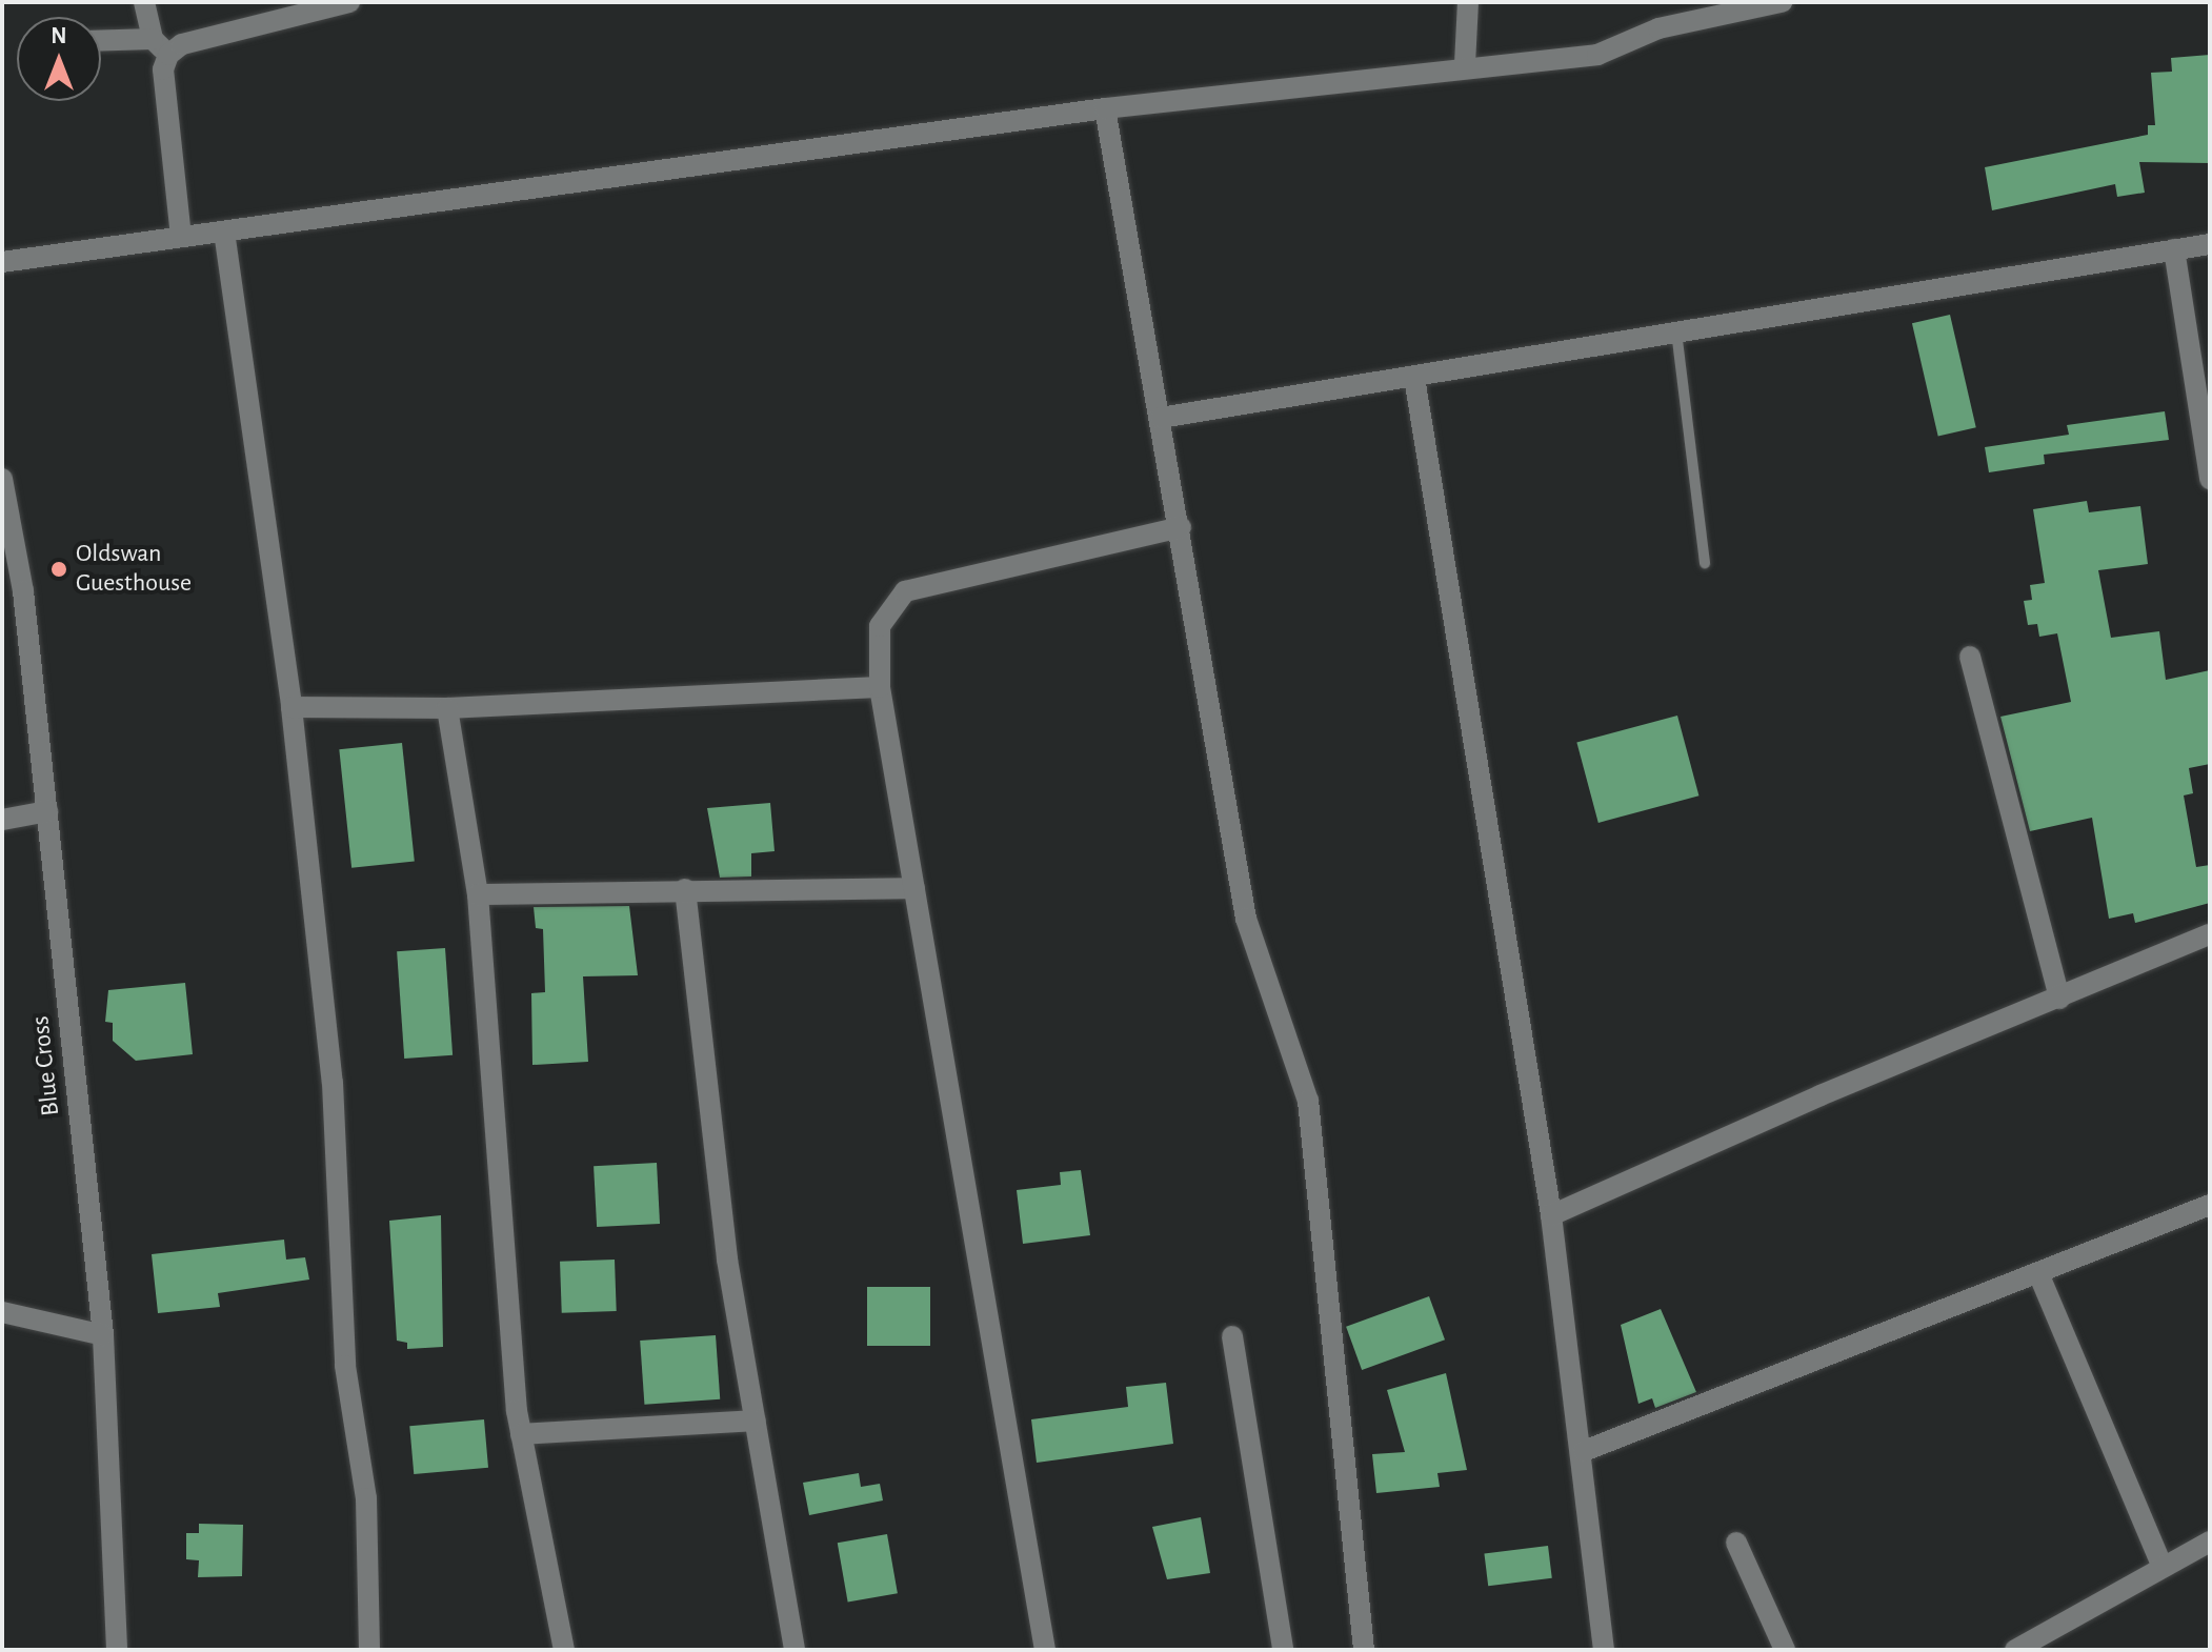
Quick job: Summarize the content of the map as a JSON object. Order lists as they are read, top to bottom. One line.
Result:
{"streets":{"street":["Blue Cross"]},"places":["Oldswan Guesthouse"],"north":"top"}
